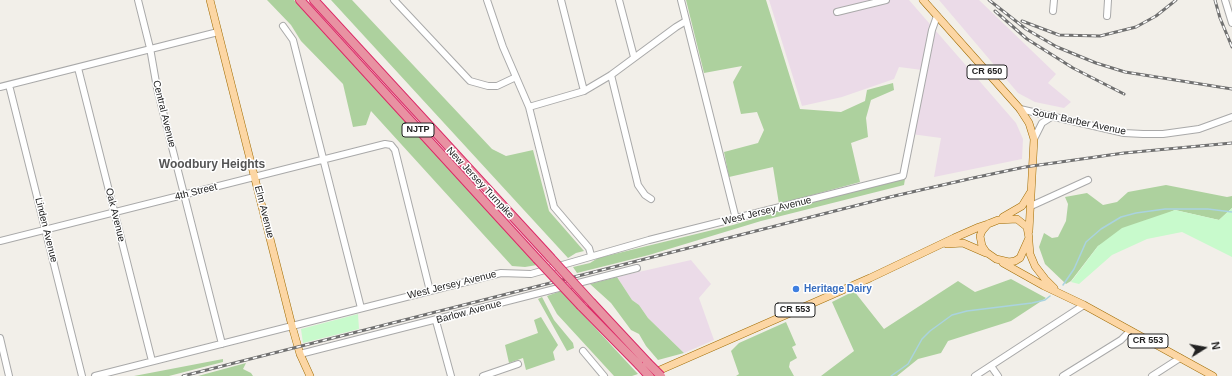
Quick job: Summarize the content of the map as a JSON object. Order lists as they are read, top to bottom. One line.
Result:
{"streets":{"highway":["NJTP","New Jersey Turnpike"],"main road":["CR 650","Elm Avenue","CR 553"],"street":["Central Avenue","South Barber Avenue","4th Street","West Jersey Avenue","Oak Avenue","Linden Avenue","Barlow Avenue"]},"crossings":[["CR 650","South Barber Avenue"],["CR 650","West Jersey Avenue"],["CR 650","CR 553"],["Central Avenue","4th Street"],["Central Avenue","West Jersey Avenue"],["4th Street","West Jersey Avenue"],["4th Street","Elm Avenue"],["4th Street","Oak Avenue"],["4th Street","Linden Avenue"],["West Jersey Avenue","Elm Avenue"],["West Jersey Avenue","Oak Avenue"],["Elm Avenue","Barlow Avenue"]],"districts":["Woodbury Heights"],"places":["Heritage Dairy"],"north":"right"}
